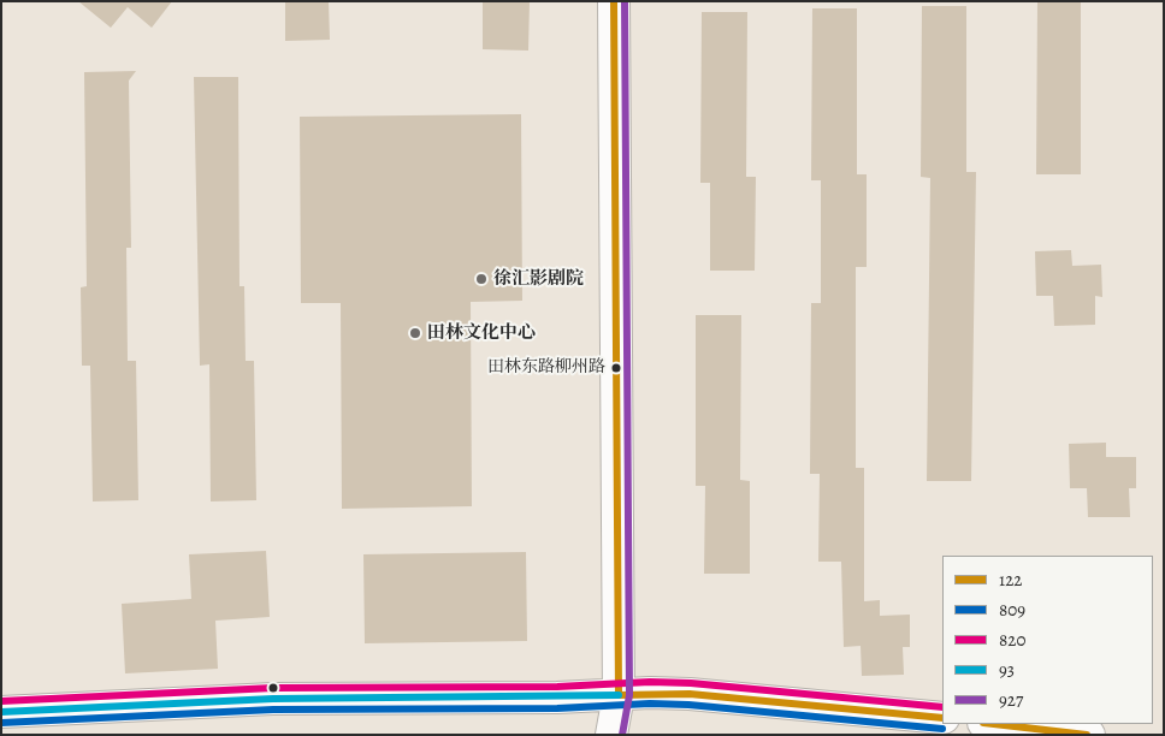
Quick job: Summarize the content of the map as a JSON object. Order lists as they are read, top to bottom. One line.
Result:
{"places":["徐汇影剧院","田林文化中心","田林东路柳州路"],"lines":["transit line 122","transit line 927","transit line 820","transit line 93","transit line 809"],"legend":["122","809","820","93","927"]}
